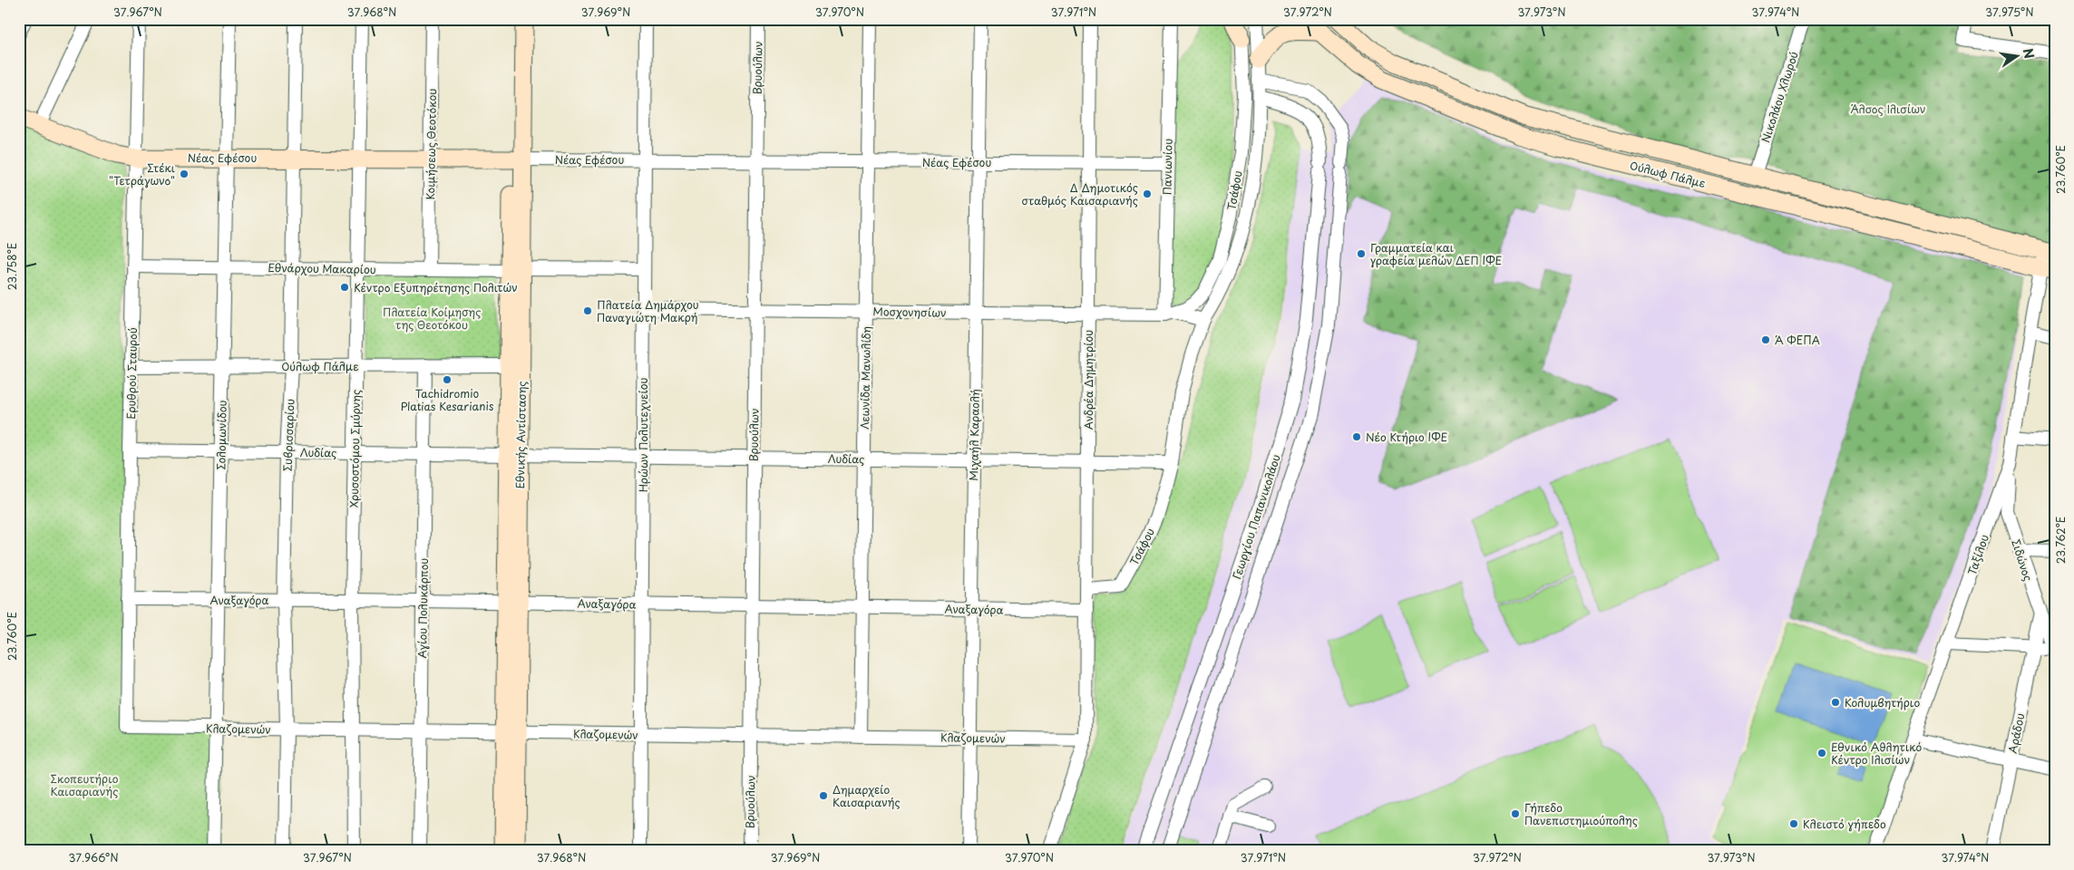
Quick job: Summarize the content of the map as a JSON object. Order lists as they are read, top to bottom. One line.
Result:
{"streets":{"main road":["Νέας Εφέσου","Ούλωφ Πάλμε","Εθνικής Αντίστασης"],"street":["Βρυούλων","Νικολάου Χλωρού","Κοιμήσεως Θεοτόκου","Πανιωνίου","Τσάφου","Εθνάρχου Μακαρίου","Μοσχονησίων","Ερυθρού Σταυρού","Λεωνίδα Μανωλίδη","Ανδρέα Δημητρίου","Σολομωνίδου","Συβρισσαρίου","Ηρώων Πολυτεχνείου","Μιχαήλ Καραολή","Χρυσοστόμου Σμύρνης","Λυδίας","Γεωργίου Παπανικολάου","Ταξίλου","Σιδώνος","Αναξαγόρα","Αγίου Πολυκάρπου","Κλαζομενών","Αράδου"]},"crossings":[["Βρυούλων","Νέας Εφέσου"],["Βρυούλων","Μοσχονησίων"],["Βρυούλων","Λυδίας"],["Βρυούλων","Αναξαγόρα"],["Βρυούλων","Κλαζομενών"],["Νικολάου Χλωρού","Ούλωφ Πάλμε"],["Κοιμήσεως Θεοτόκου","Νέας Εφέσου"],["Κοιμήσεως Θεοτόκου","Εθνάρχου Μακαρίου"],["Νέας Εφέσου","Πανιωνίου"],["Νέας Εφέσου","Ερυθρού Σταυρού"],["Νέας Εφέσου","Λεωνίδα Μανωλίδη"],["Νέας Εφέσου","Ανδρέα Δημητρίου"],["Νέας Εφέσου","Σολομωνίδου"],["Νέας Εφέσου","Συβρισσαρίου"],["Νέας Εφέσου","Εθνικής Αντίστασης"],["Νέας Εφέσου","Ηρώων Πολυτεχνείου"],["Νέας Εφέσου","Μιχαήλ Καραολή"],["Νέας Εφέσου","Χρυσοστόμου Σμύρνης"],["Πανιωνίου","Τσάφου"],["Πανιωνίου","Μοσχονησίων"],["Ούλωφ Πάλμε","Ερυθρού Σταυρού"],["Ούλωφ Πάλμε","Σολομωνίδου"],["Ούλωφ Πάλμε","Συβρισσαρίου"],["Ούλωφ Πάλμε","Εθνικής Αντίστασης"],["Ούλωφ Πάλμε","Χρυσοστόμου Σμύρνης"],["Ούλωφ Πάλμε","Ταξίλου"],["Ούλωφ Πάλμε","Αγίου Πολυκάρπου"],["Τσάφου","Μοσχονησίων"],["Τσάφου","Ανδρέα Δημητρίου"],["Τσάφου","Λυδίας"],["Τσάφου","Γεωργίου Παπανικολάου"],["Εθνάρχου Μακαρίου","Ερυθρού Σταυρού"],["Εθνάρχου Μακαρίου","Σολομωνίδου"],["Εθνάρχου Μακαρίου","Συβρισσαρίου"],["Εθνάρχου Μακαρίου","Εθνικής Αντίστασης"],["Εθνάρχου Μακαρίου","Χρυσοστόμου Σμύρνης"],["Μοσχονησίων","Λεωνίδα Μανωλίδη"],["Μοσχονησίων","Ανδρέα Δημητρίου"],["Μοσχονησίων","Ηρώων Πολυτεχνείου"],["Μοσχονησίων","Μιχαήλ Καραολή"],["Ερυθρού Σταυρού","Λυδίας"],["Ερυθρού Σταυρού","Αναξαγόρα"],["Ερυθρού Σταυρού","Κλαζομενών"],["Λεωνίδα Μανωλίδη","Λυδίας"],["Λεωνίδα Μανωλίδη","Αναξαγόρα"],["Λεωνίδα Μανωλίδη","Κλαζομενών"],["Ανδρέα Δημητρίου","Λυδίας"],["Ανδρέα Δημητρίου","Αναξαγόρα"],["Ανδρέα Δημητρίου","Κλαζομενών"],["Σολομωνίδου","Λυδίας"],["Σολομωνίδου","Αναξαγόρα"],["Σολομωνίδου","Κλαζομενών"],["Συβρισσαρίου","Λυδίας"],["Συβρισσαρίου","Αναξαγόρα"],["Συβρισσαρίου","Κλαζομενών"],["Εθνικής Αντίστασης","Λυδίας"],["Εθνικής Αντίστασης","Αναξαγόρα"],["Εθνικής Αντίστασης","Κλαζομενών"],["Ηρώων Πολυτεχνείου","Λυδίας"],["Ηρώων Πολυτεχνείου","Αναξαγόρα"],["Ηρώων Πολυτεχνείου","Κλαζομενών"],["Μιχαήλ Καραολή","Λυδίας"],["Μιχαήλ Καραολή","Αναξαγόρα"],["Μιχαήλ Καραολή","Κλαζομενών"],["Χρυσοστόμου Σμύρνης","Λυδίας"],["Χρυσοστόμου Σμύρνης","Αναξαγόρα"],["Χρυσοστόμου Σμύρνης","Κλαζομενών"],["Λυδίας","Αγίου Πολυκάρπου"],["Ταξίλου","Σιδώνος"],["Σιδώνος","Αράδου"],["Αναξαγόρα","Αγίου Πολυκάρπου"],["Αγίου Πολυκάρπου","Κλαζομενών"]],"parks":["Άλσος Ιλισίων","Πλατεία Κοίμησης της Θεοτόκου","Σκοπευτήριο Καισαριανής"],"places":["Στέκι \"Τετράγωνο\"","Δ Δημοτικός σταθμός Καισαριανής","Γραμματεία και γραφεία μελών ΔΕΠ ΙΦΕ","Κέντρο Εξυπηρέτησης Πολιτών","Πλατεία Δημάρχου Παναγιώτη Μακρή","Α΄ ΦΕΠΑ","Tachidromio Platias Kesarianis","Νέο Κτήριο ΙΦΕ","Κολυμβητήριο","Εθνικό Αθλητικό Κέντρο Ιλισίων","Δημαρχείο Καισαριανής","Γήπεδο Πανεπιστημιούπολης","Κλειστό γήπεδο"],"north":"right","coordinates":["37.967°N","37.968°N","37.969°N","37.970°N","37.971°N","37.972°N","37.973°N","37.974°N","37.975°N","23.760°E","23.758°E","23.762°E","37.966°N"]}
